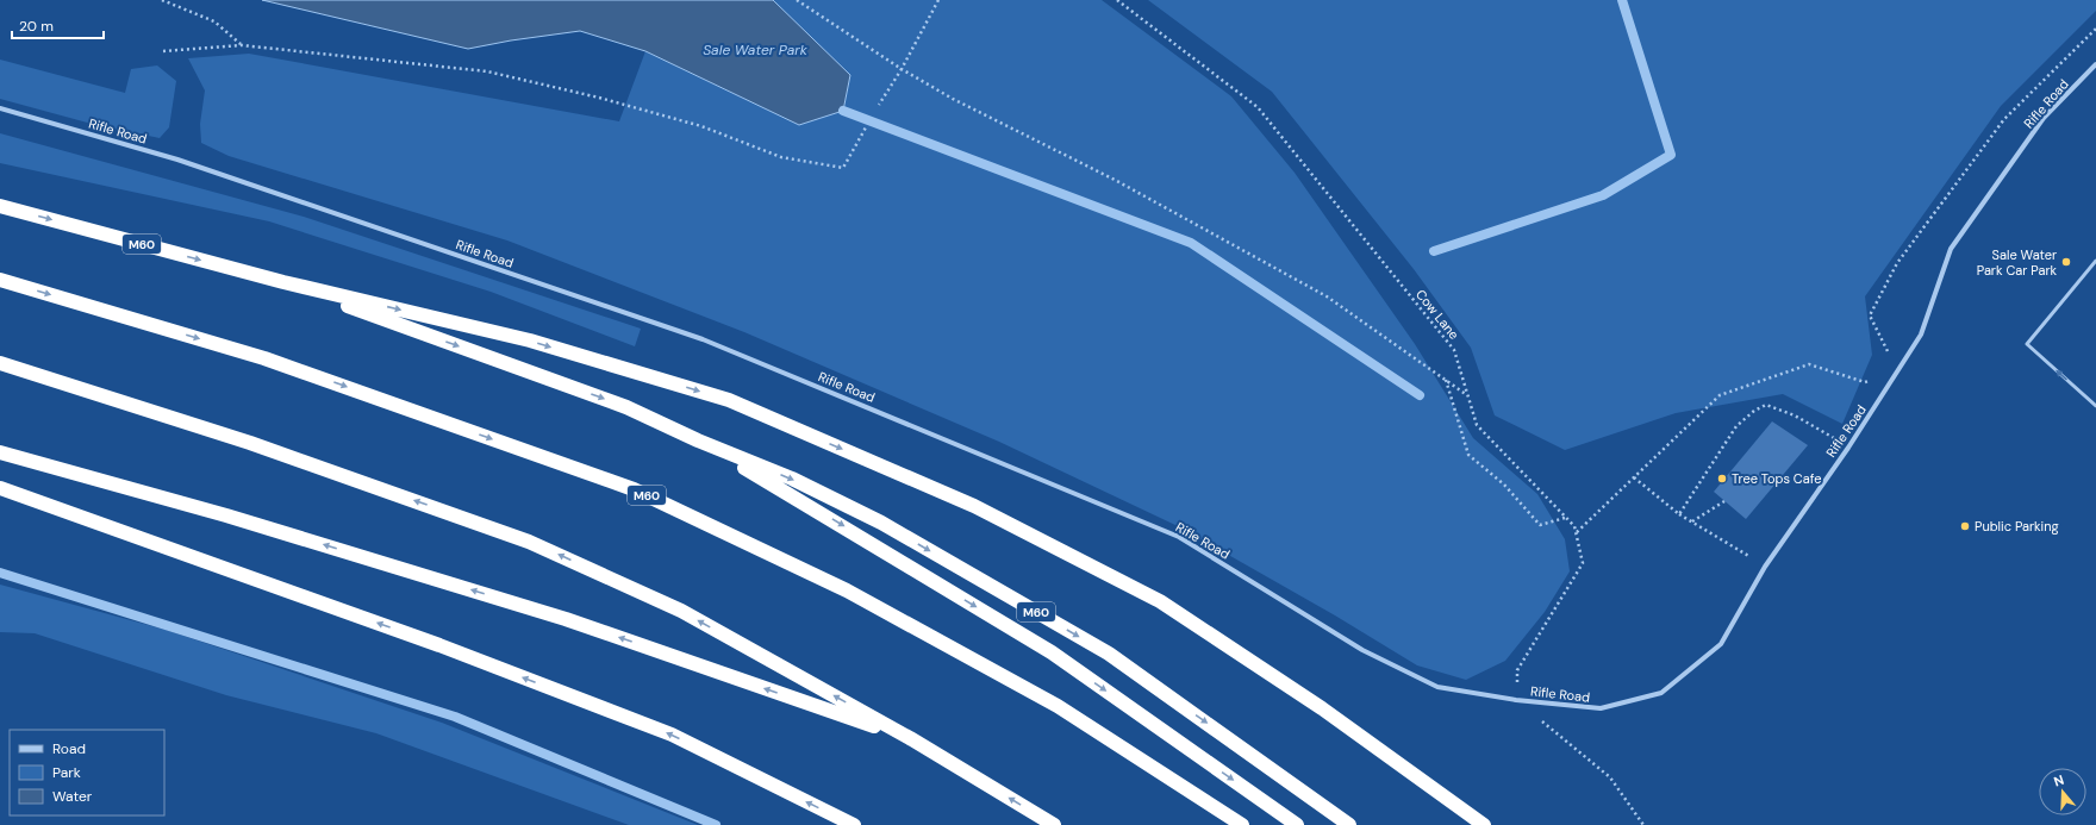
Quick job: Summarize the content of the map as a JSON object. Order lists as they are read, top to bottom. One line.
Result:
{"streets":{"highway":["M60"],"street":["Rifle Road"],"path":["Cow Lane"]},"crossings":[["Rifle Road","Cow Lane"]],"water":["Sale Water Park"],"places":["Sale Water Park Car Park","Tree Tops Cafe","Public Parking"],"legend":["Road","Park","Water"],"scale_bar":"20 m","north":"top"}
